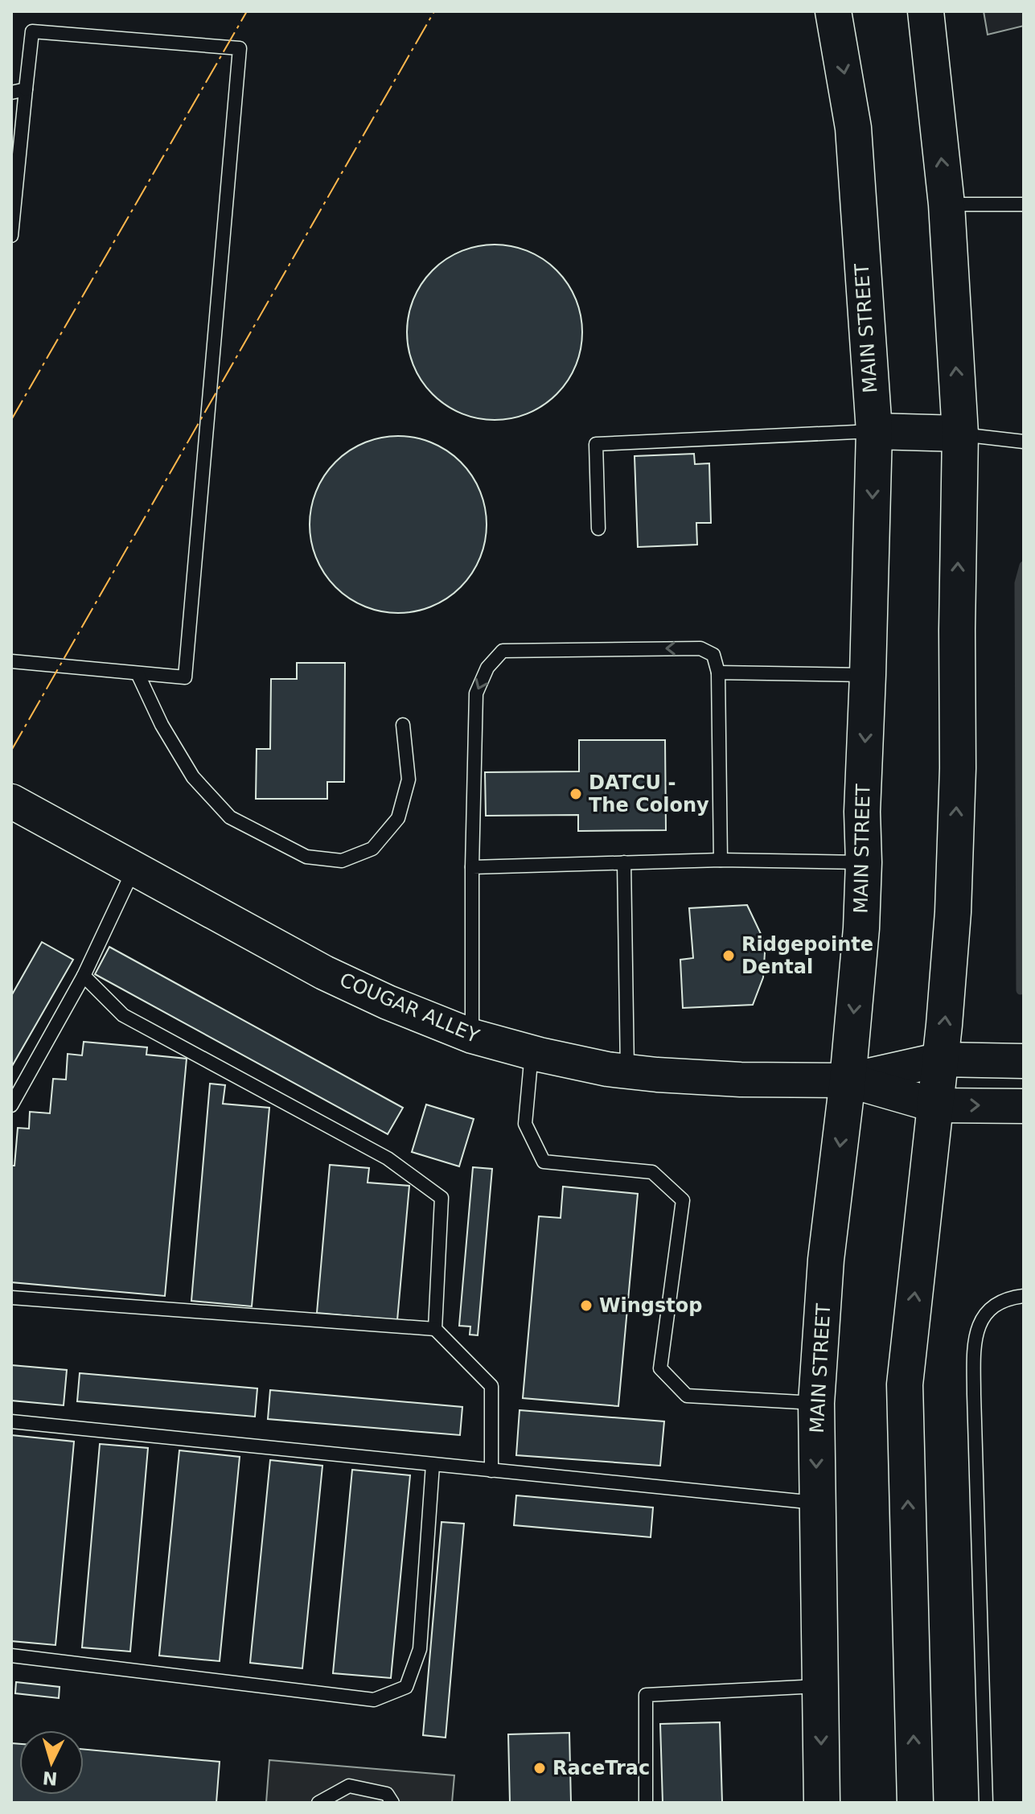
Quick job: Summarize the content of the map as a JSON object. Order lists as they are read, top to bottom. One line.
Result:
{"streets":{"main road":["MAIN STREET"],"street":["COUGAR ALLEY"]},"crossings":[["MAIN STREET","COUGAR ALLEY"]],"places":["DATCU - The Colony","Ridgepointe Dental","Wingstop","RaceTrac"],"north":"bottom"}
